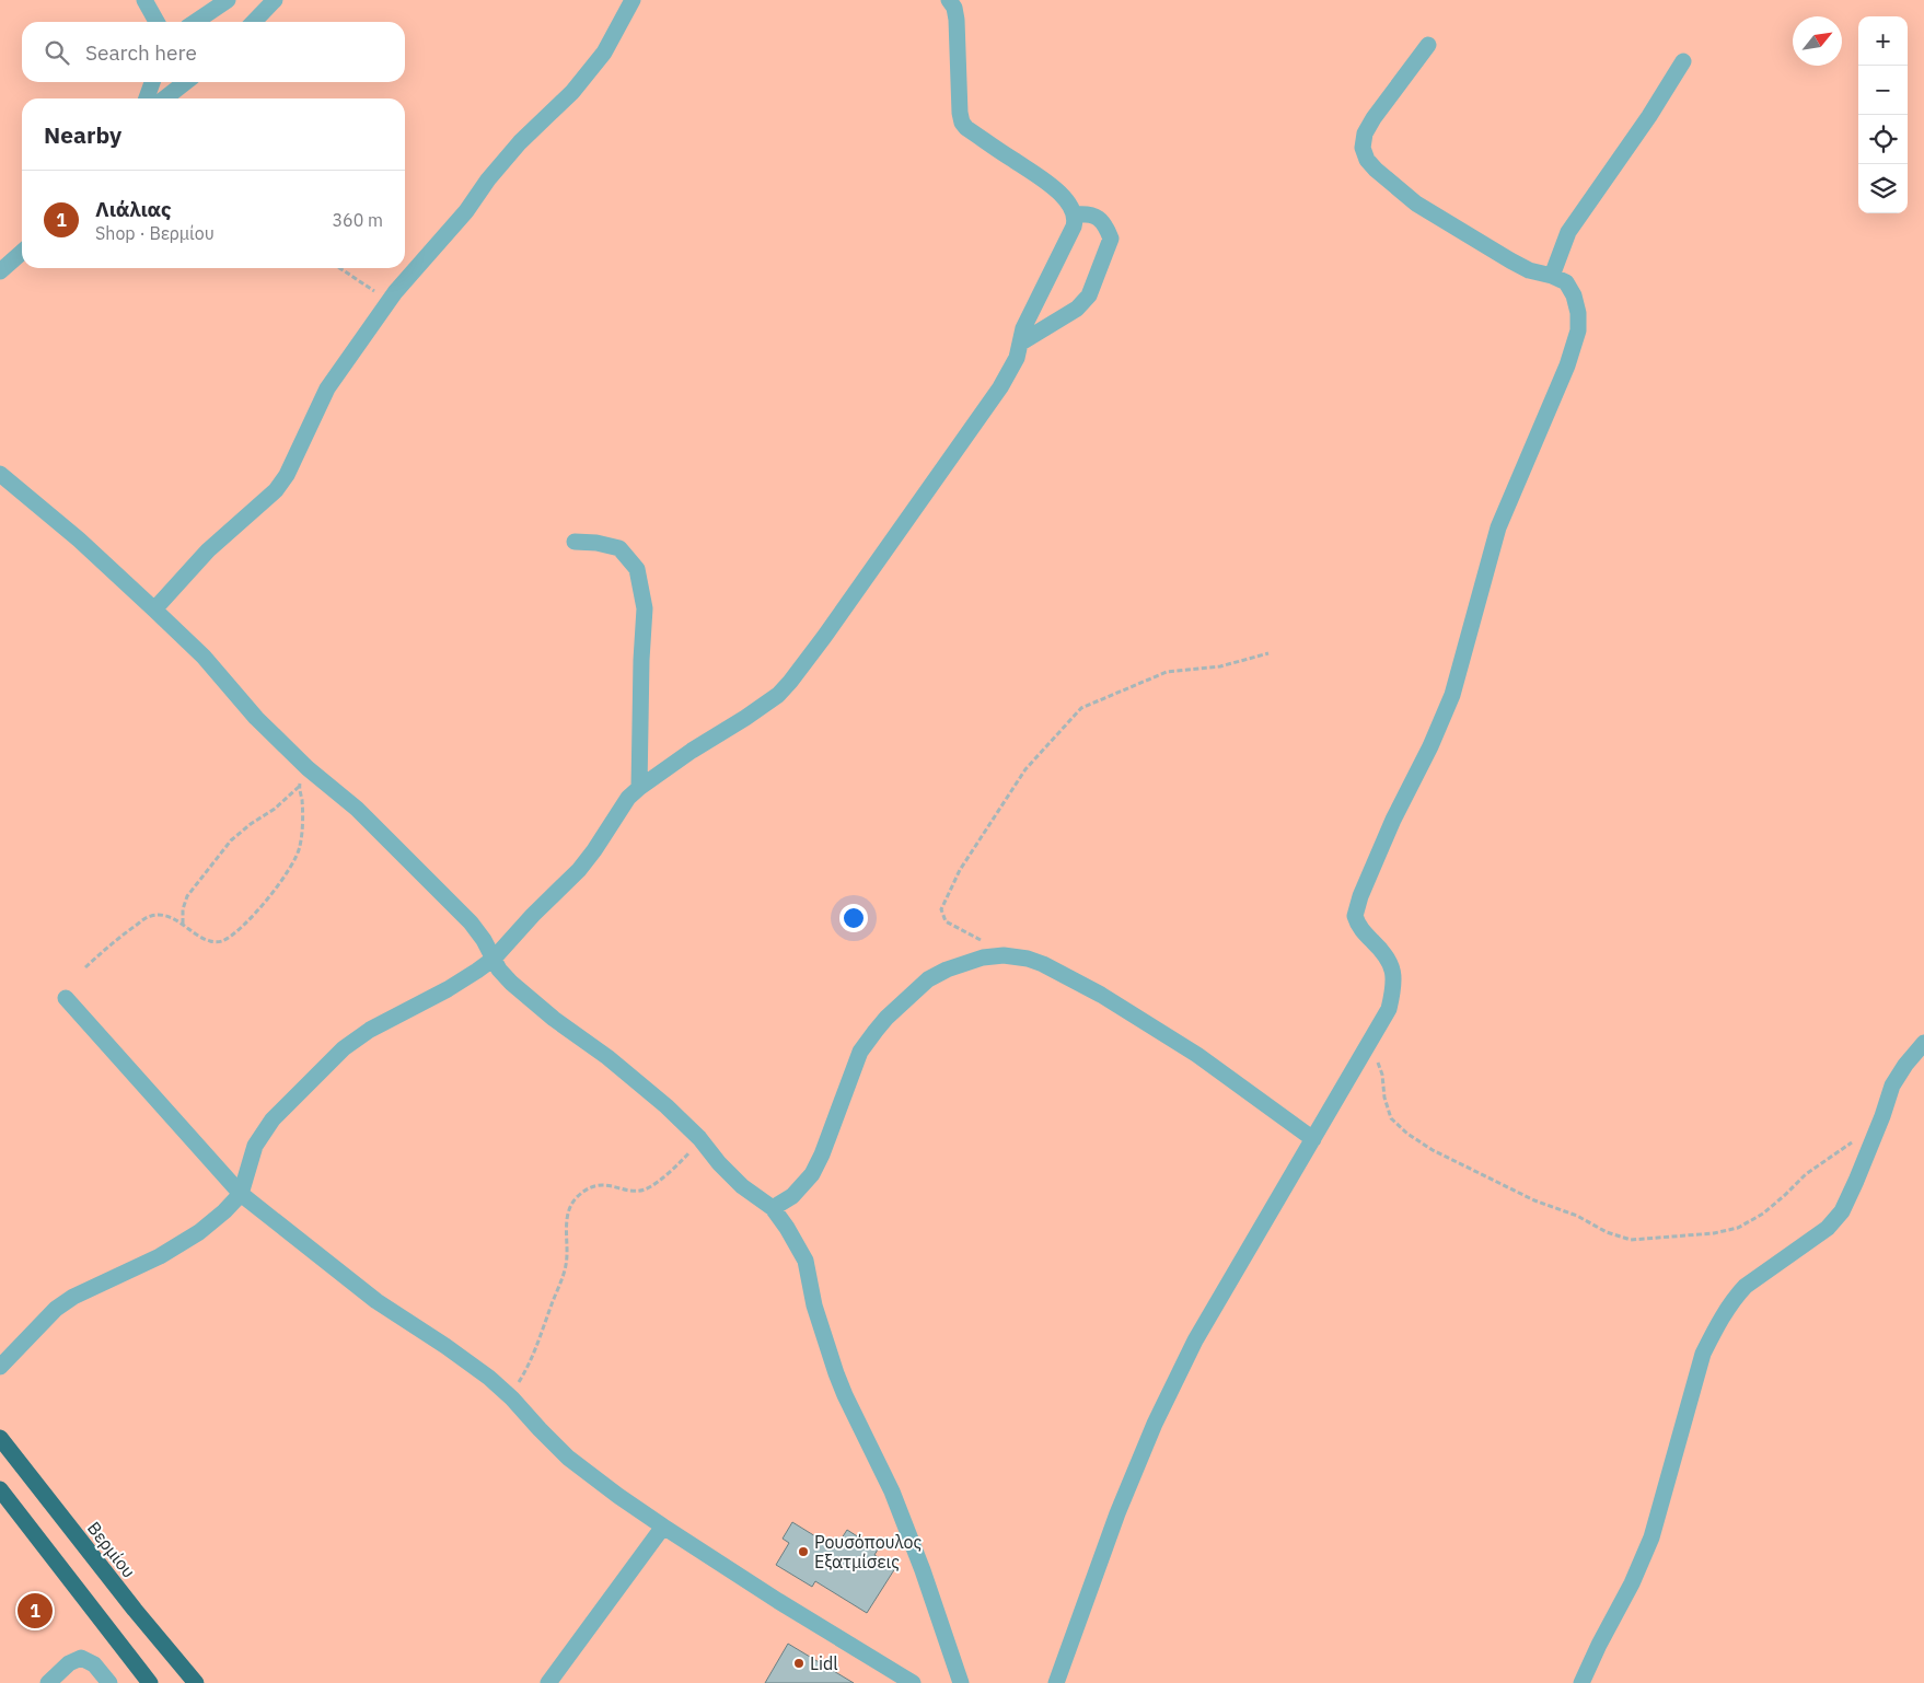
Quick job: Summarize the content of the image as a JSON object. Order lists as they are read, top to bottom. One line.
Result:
{"streets":{"main road":["Βερμίου"]},"places":["Ρουσόπουλος Εξατμίσεις","Lidl"],"north":"top right","page":{"map_buttons":["+","−"],"search":"Search here","heading":"Nearby","list":[{"mark":"1","name":"Λιάλιας","note":"Shop · Βερμίου","value":"360 m"}],"pins":"1"}}
